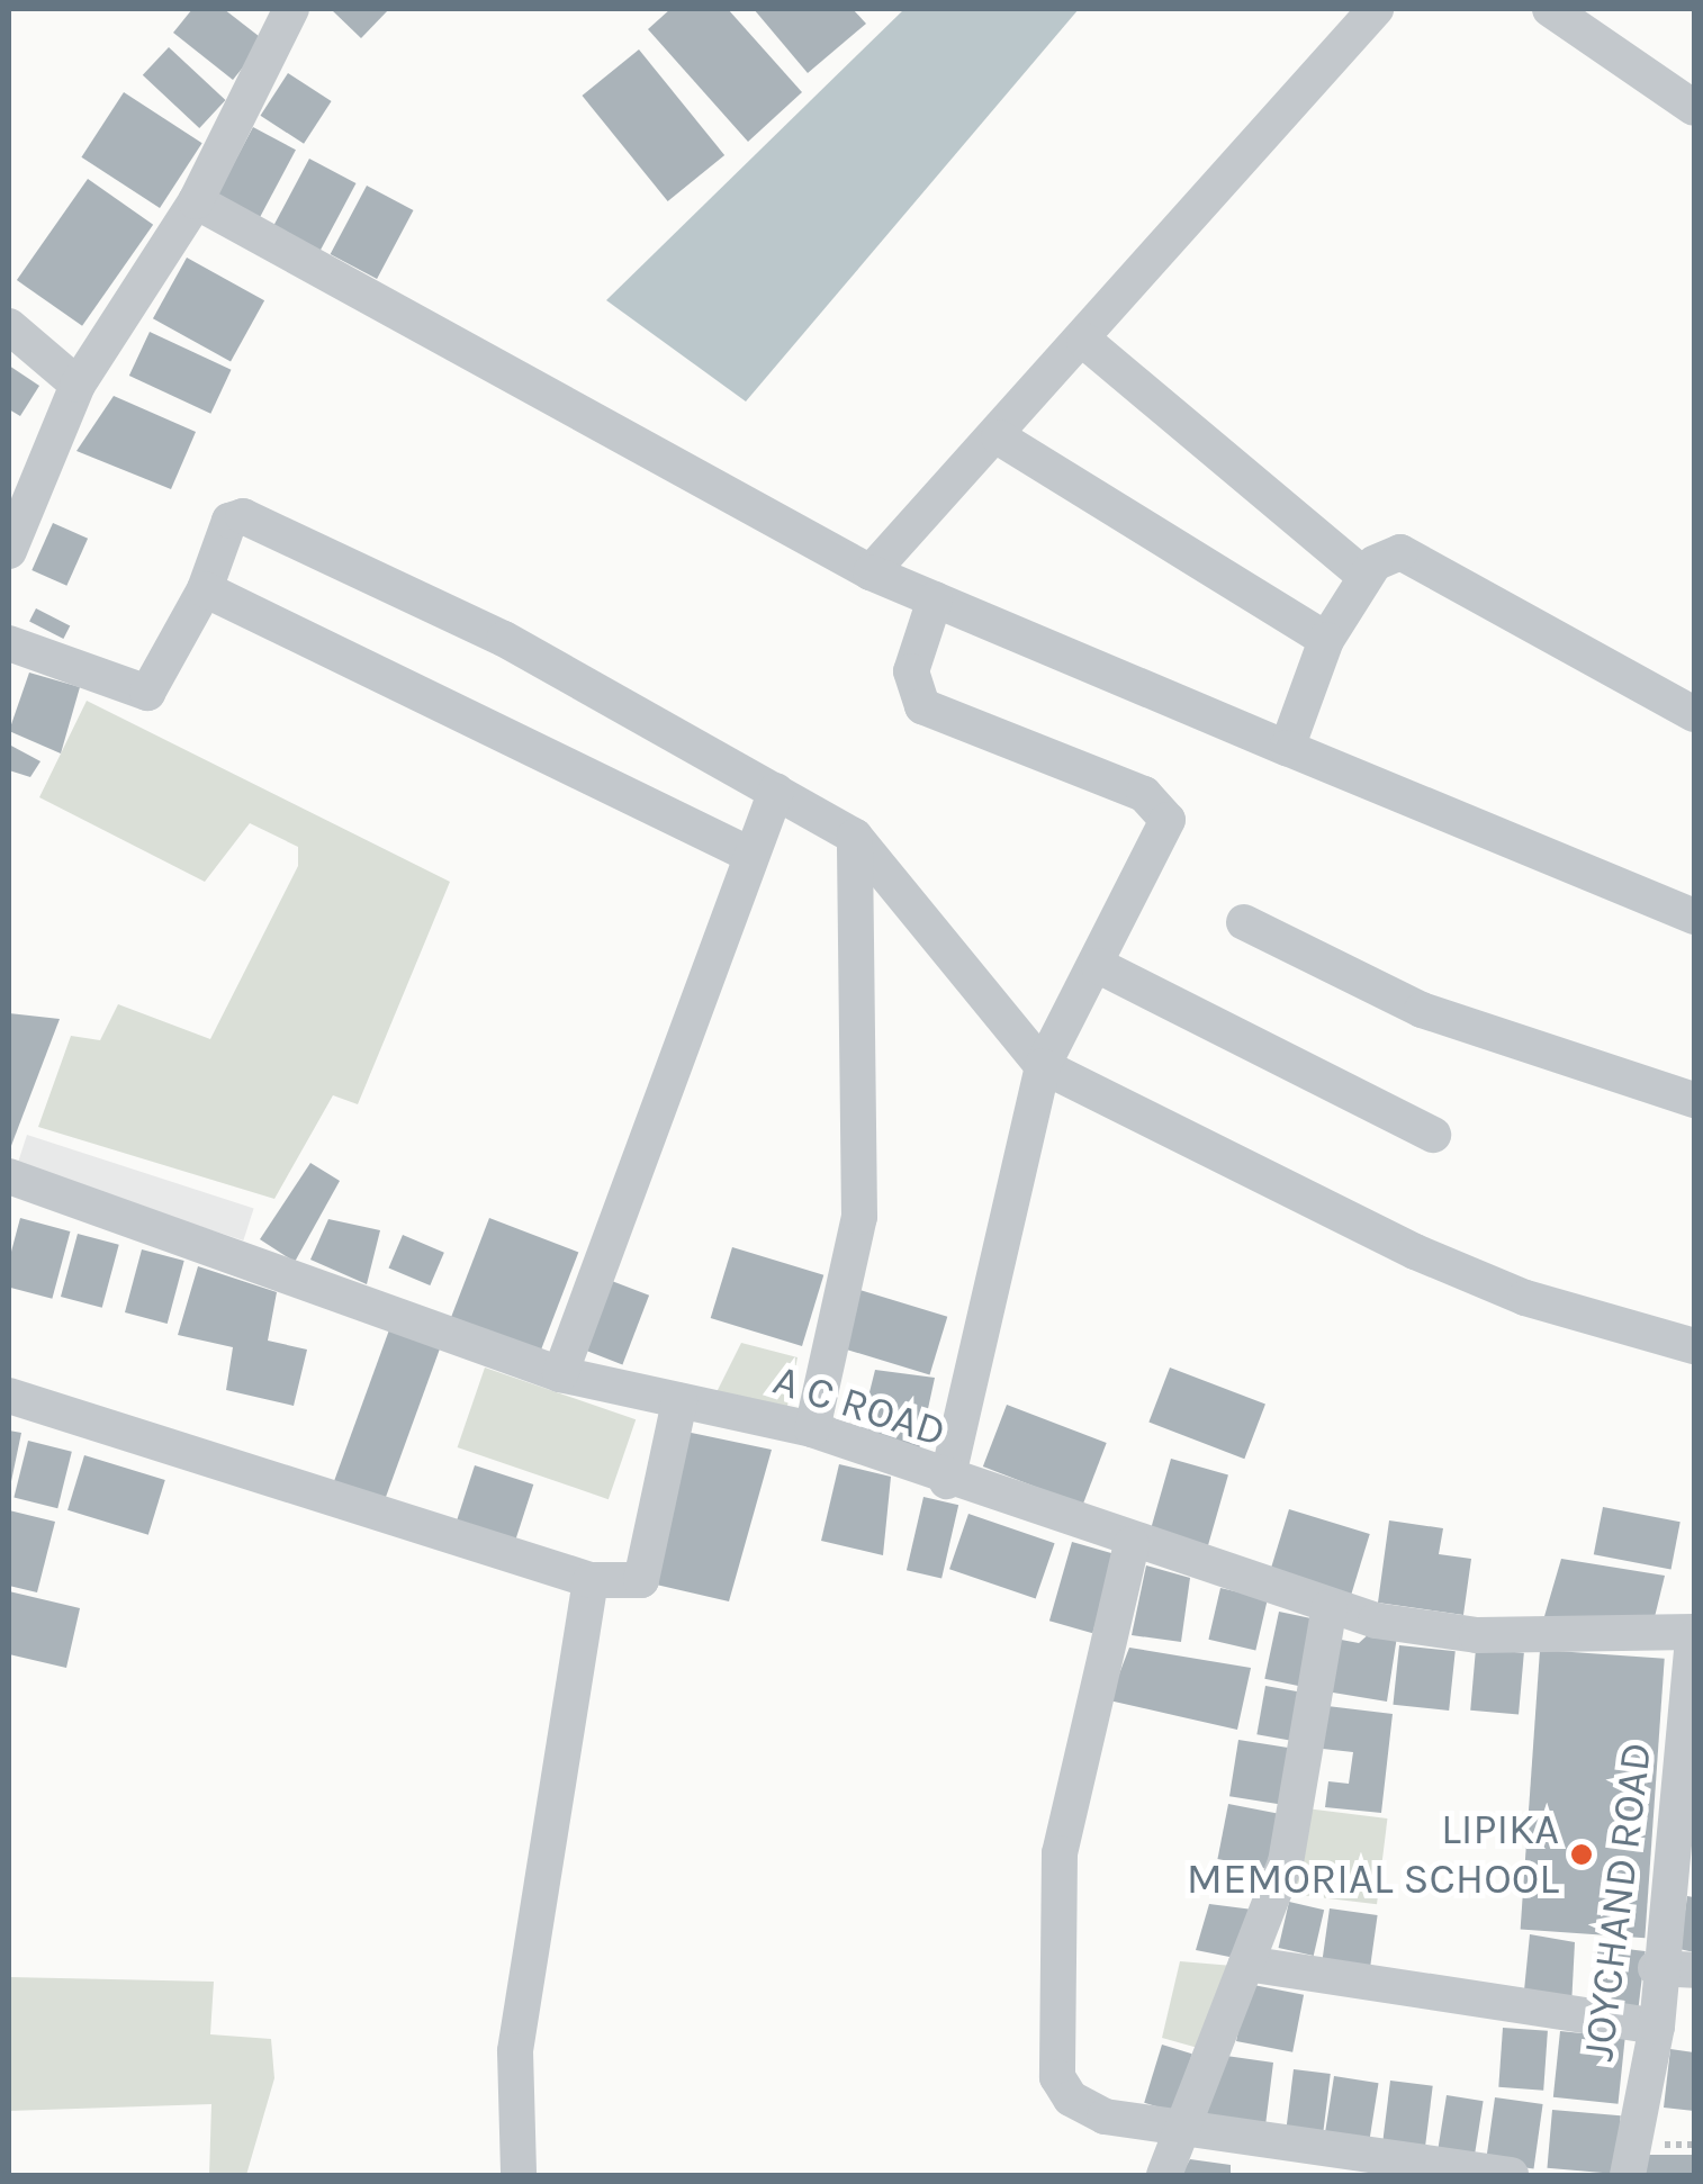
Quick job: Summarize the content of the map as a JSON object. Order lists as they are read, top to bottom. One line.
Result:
{"streets":{"street":["A C ROAD","JOYCHAND ROAD"]},"crossings":[["A C ROAD","JOYCHAND ROAD"]],"places":["LIPIKA MEMORIAL SCHOOL"]}
